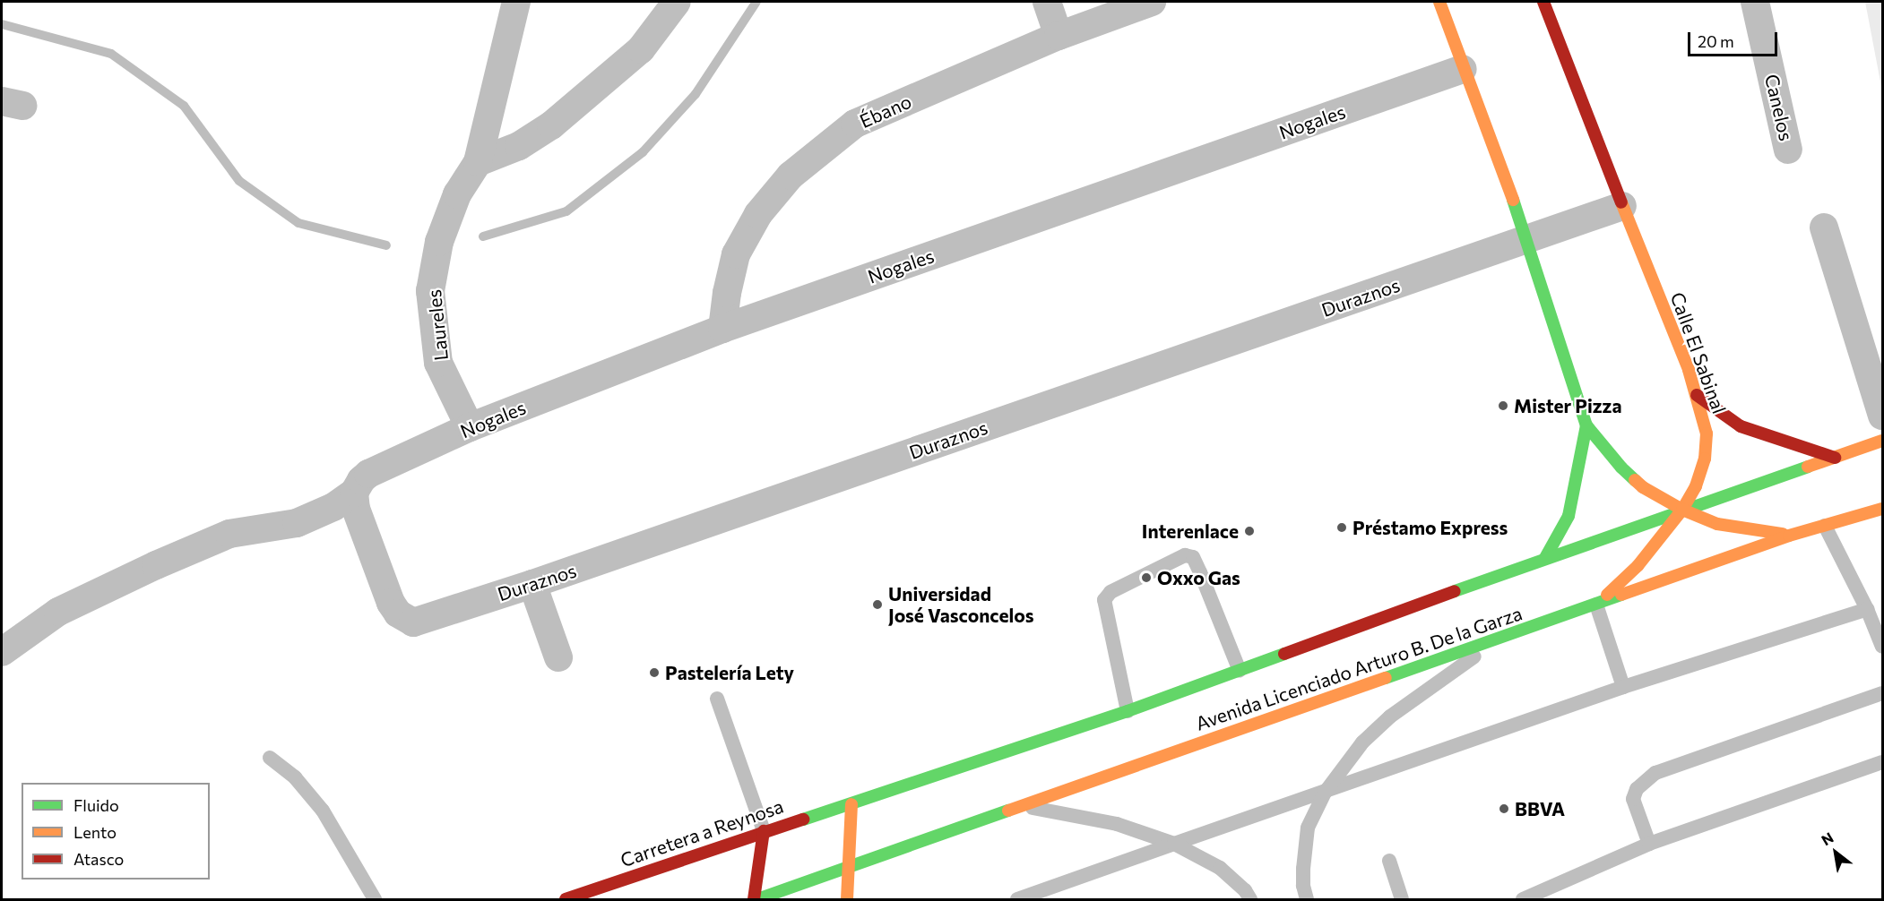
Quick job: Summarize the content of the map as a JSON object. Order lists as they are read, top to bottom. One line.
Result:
{"streets":{"main road":["Calle El Sabinal","Avenida Licenciado Arturo B. De la Garza","Carretera a Reynosa"],"street":["Canelos","Ébano","Nogales","Duraznos","Laureles"]},"crossings":[["Ébano","Nogales"],["Nogales","Duraznos"],["Nogales","Laureles"],["Duraznos","Calle El Sabinal"],["Calle El Sabinal","Avenida Licenciado Arturo B. De la Garza"],["Avenida Licenciado Arturo B. De la Garza","Carretera a Reynosa"]],"places":["Mister Pizza","Préstamo Express","Interenlace","Oxxo Gas","Universidad José Vasconcelos","Pastelería Lety","BBVA"],"legend":["Fluido","Lento","Atasco"],"scale_bar":"20 m","north":"top left"}
